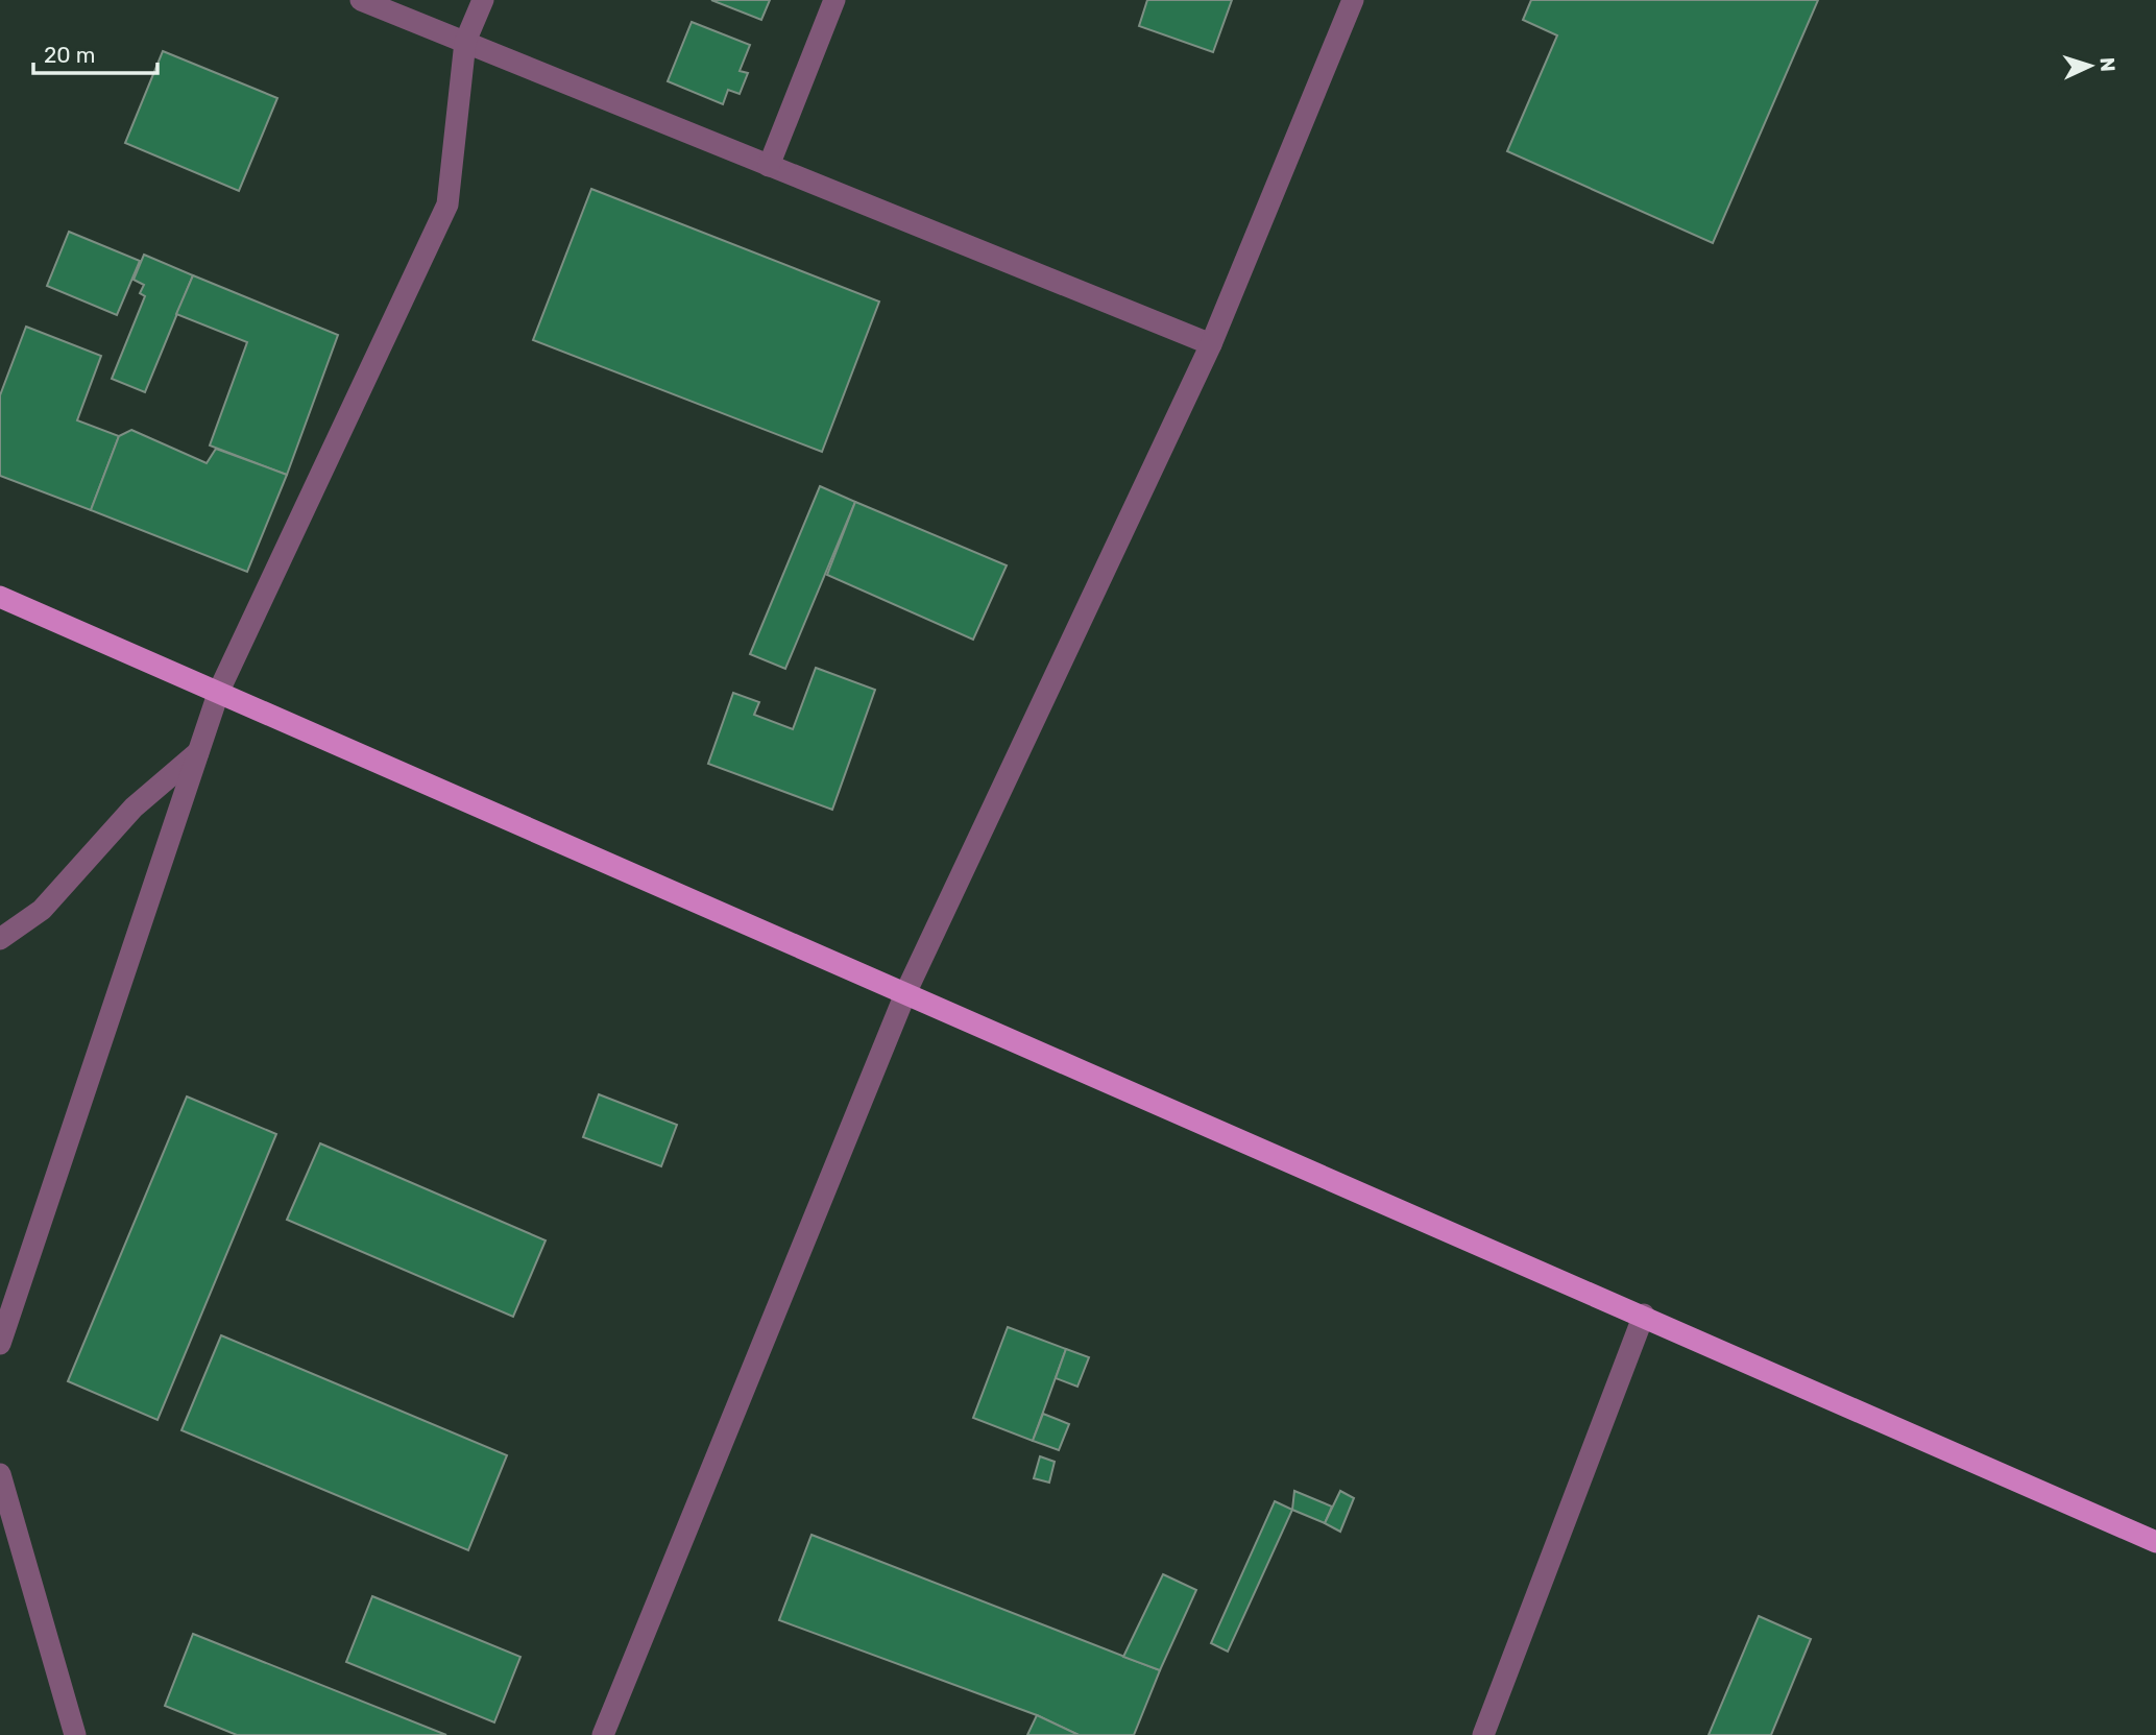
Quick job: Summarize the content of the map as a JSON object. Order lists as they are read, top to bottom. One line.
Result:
{"scale_bar":"20 m","north":"right"}
